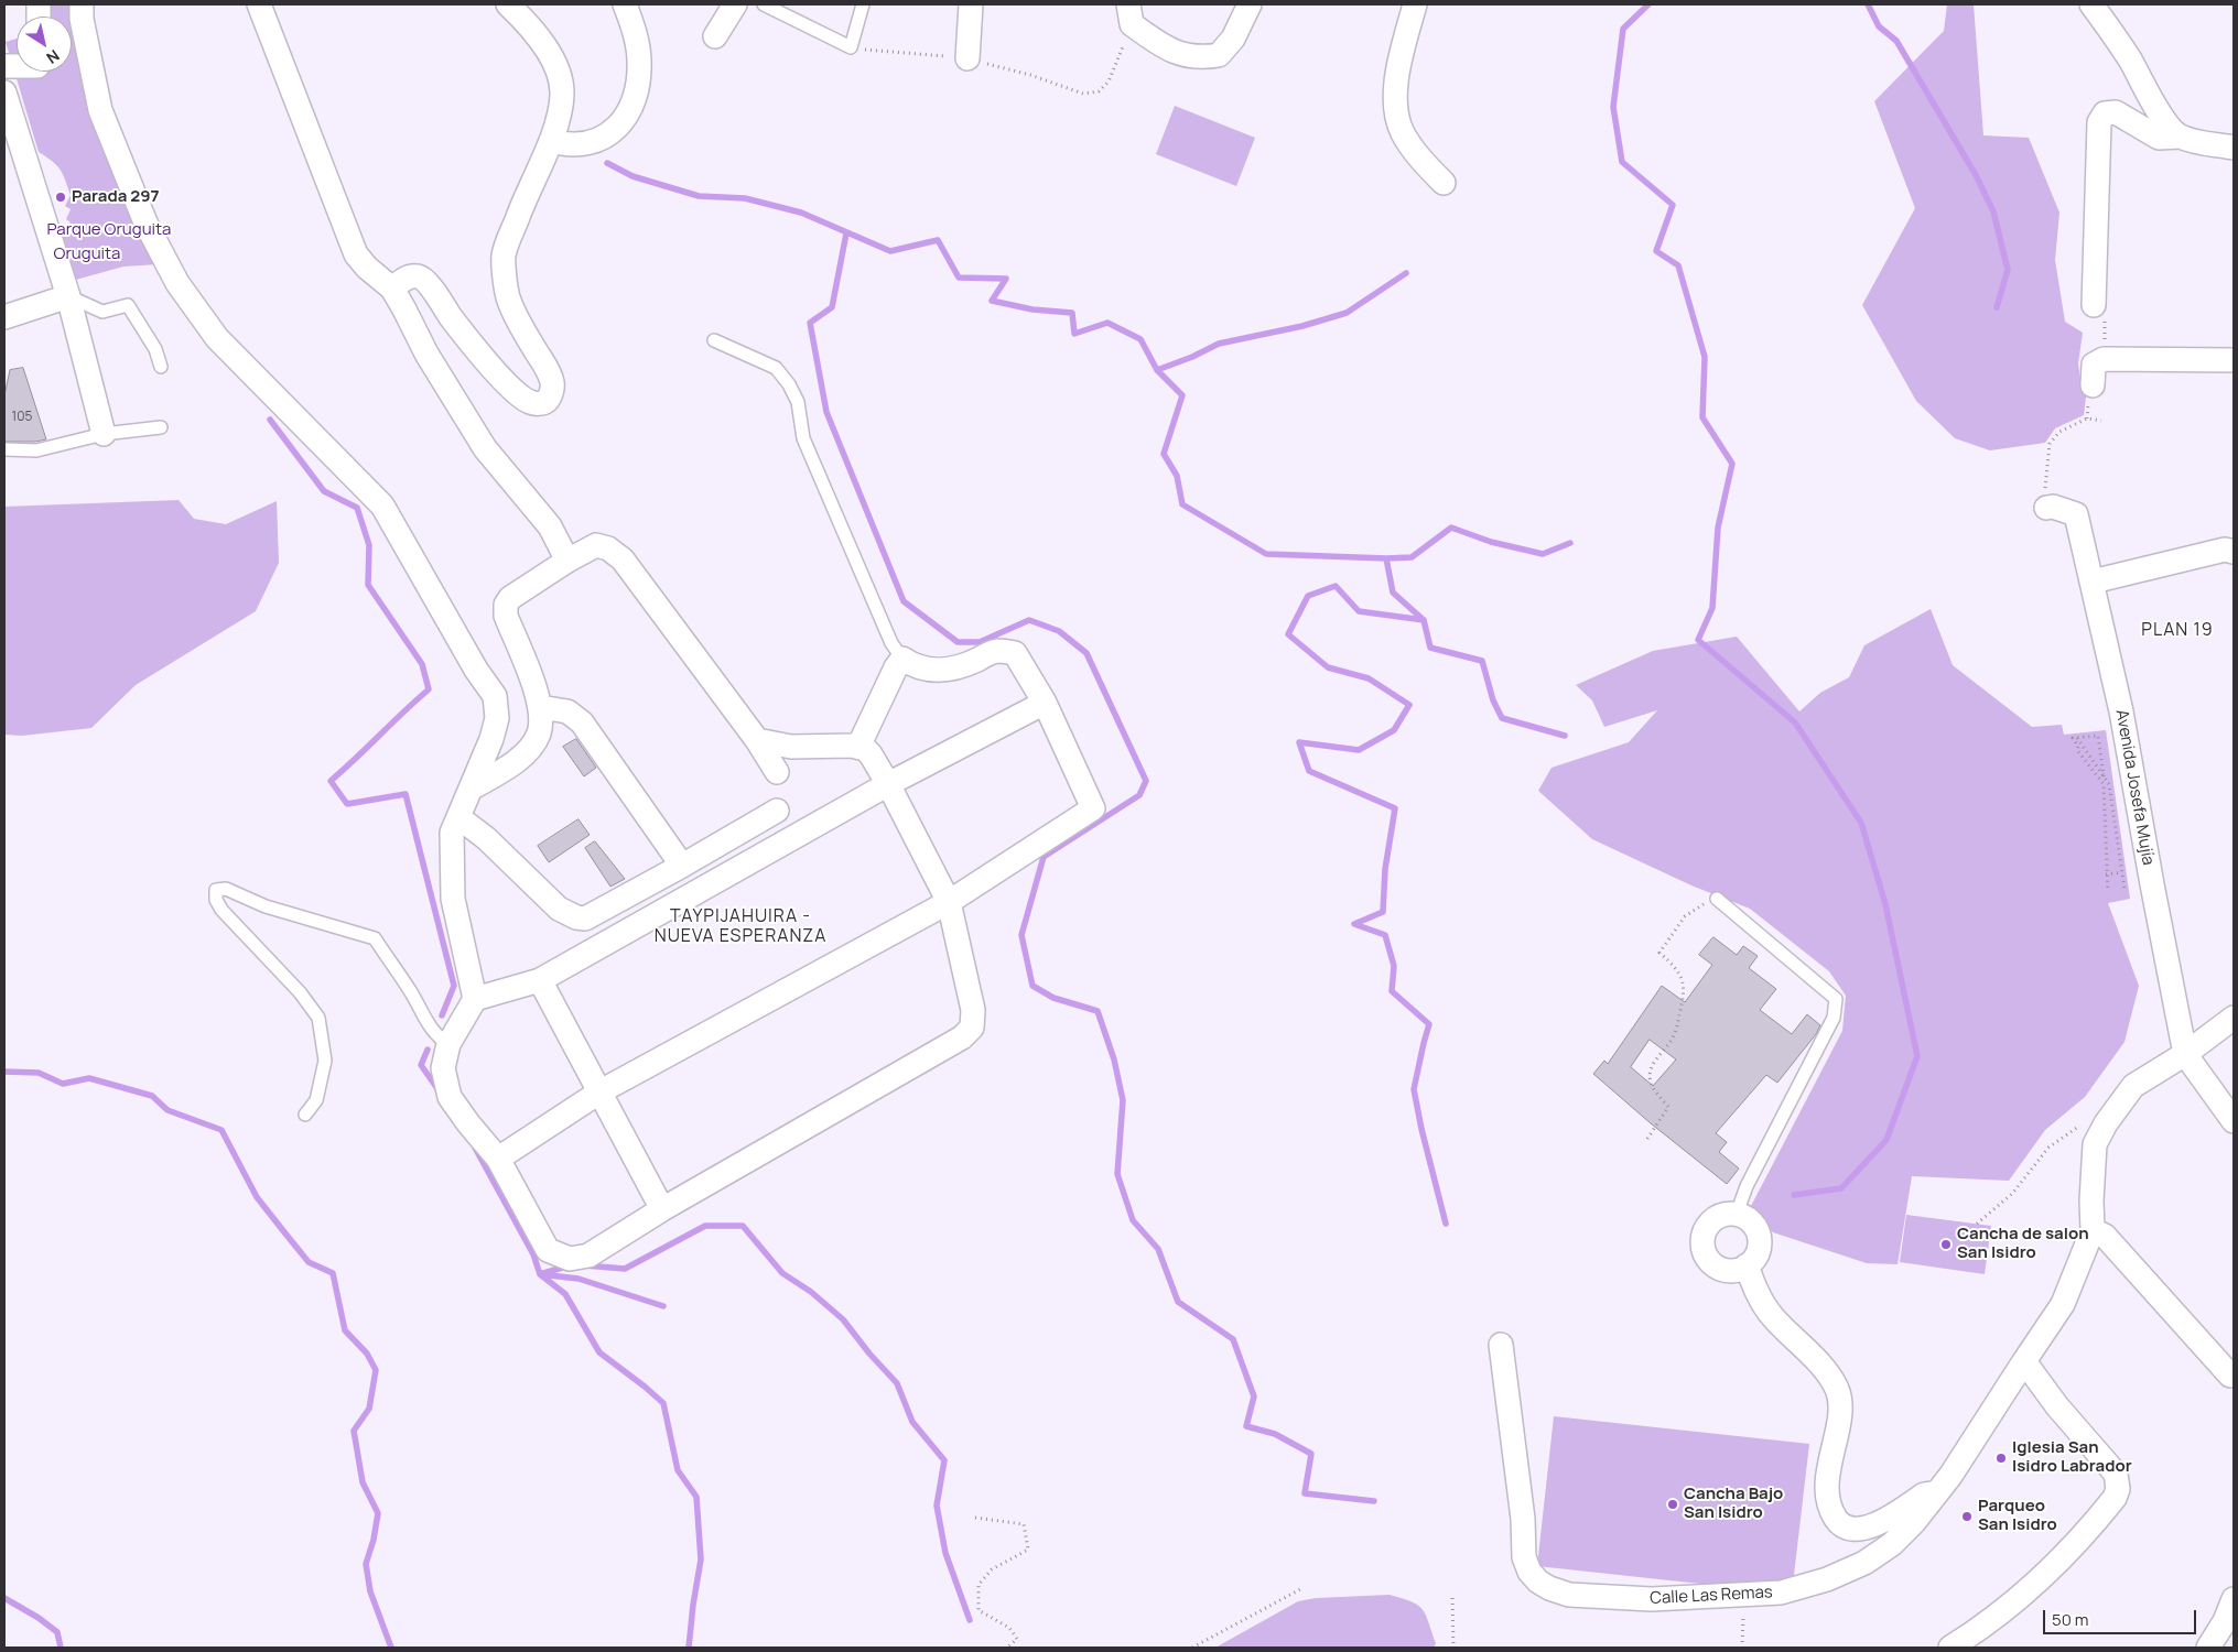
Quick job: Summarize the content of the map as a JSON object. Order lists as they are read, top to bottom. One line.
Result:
{"streets":{"street":["Avenida Josefa Mujía","Calle Las Remas"]},"districts":["PLAN 19","TAYPIJAHUIRA - NUEVA ESPERANZA"],"parks":["Parque Oruguita","Oruguita"],"places":["Parada 297","Cancha de salon San Isidro","Iglesia San Isidro Labrador","Cancha Bajo San Isidro","Parqueo San Isidro"],"house_numbers":["105"],"scale_bar":"50 m","north":"bottom right"}
